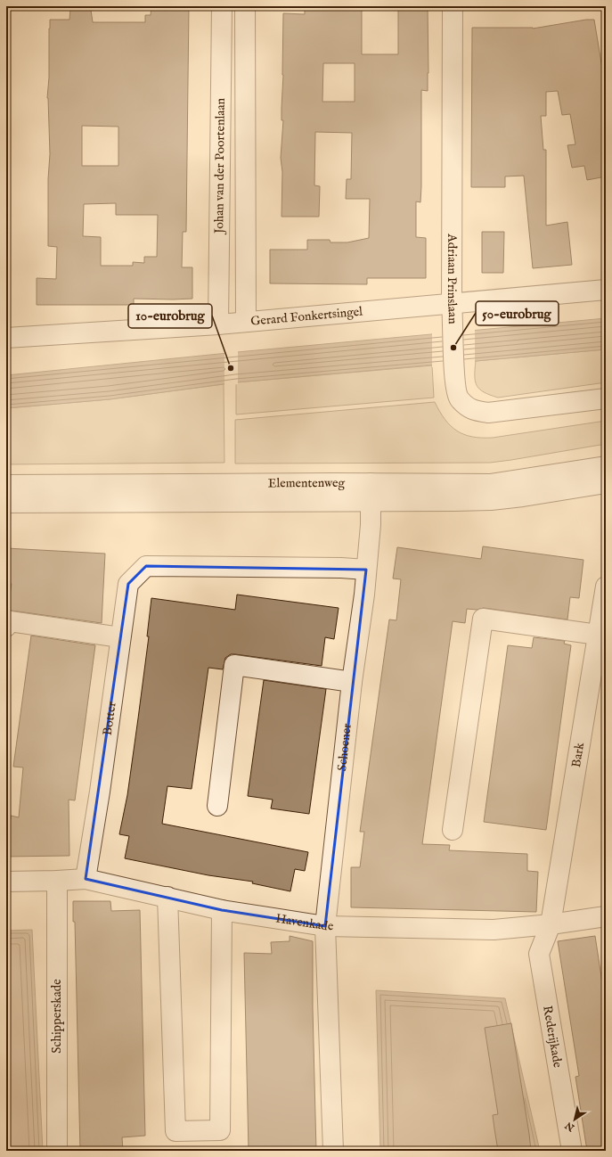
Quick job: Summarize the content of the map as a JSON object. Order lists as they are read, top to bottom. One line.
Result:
{"streets":{"street":["Johan van der Poortenlaan","Adriaan Prinslaan","Gerard Fonkertsingel","Elementenweg","Botter","Schoener","Bark","Havenkade","Schipperskade","Rederijkade"]},"crossings":[["Johan van der Poortenlaan","Gerard Fonkertsingel"],["Adriaan Prinslaan","Gerard Fonkertsingel"],["Elementenweg","Schoener"],["Botter","Schoener"],["Botter","Havenkade"],["Schoener","Havenkade"],["Bark","Havenkade"],["Bark","Rederijkade"],["Havenkade","Schipperskade"],["Havenkade","Rederijkade"]],"places":["50-eurobrug","10-eurobrug"],"north":"bottom left"}
